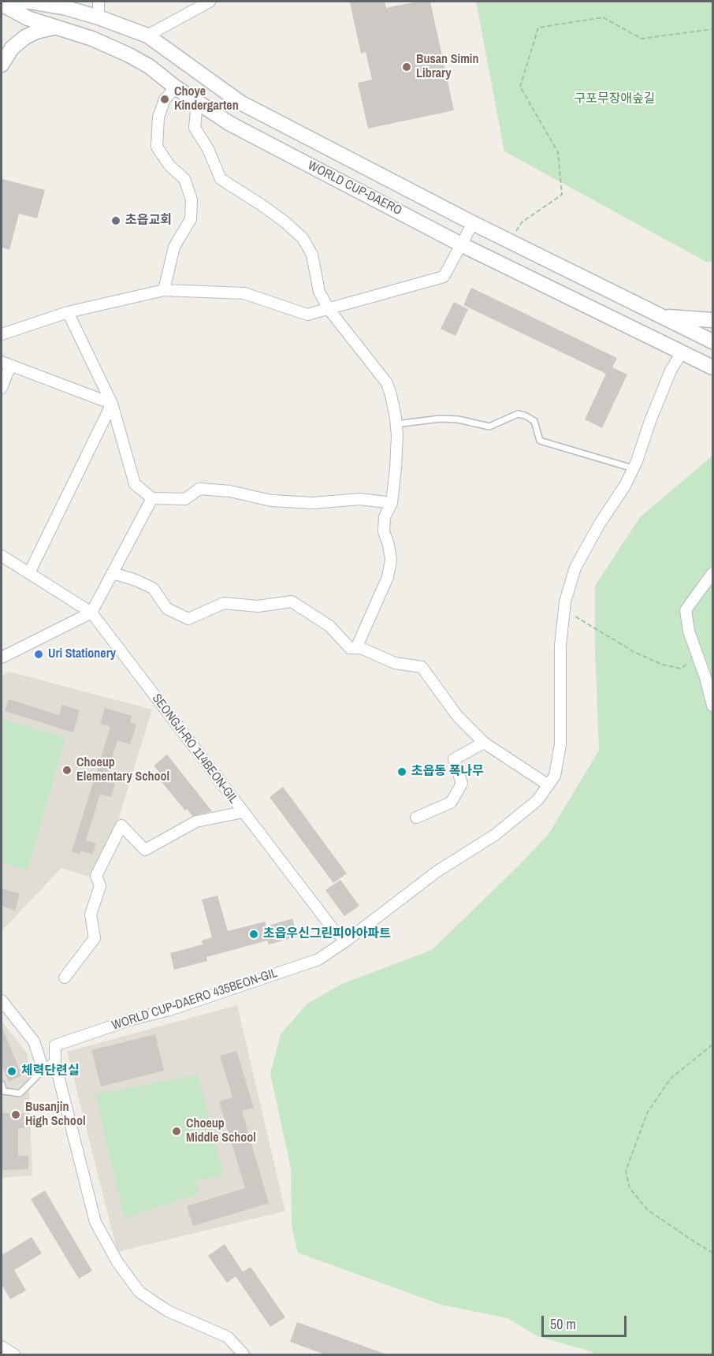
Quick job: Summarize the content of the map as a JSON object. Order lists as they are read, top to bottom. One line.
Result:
{"streets":{"main road":["WORLD CUP-DAERO"],"street":["SEONGJI-RO 114BEON-GIL","WORLD CUP-DAERO 435BEON-GIL"]},"crossings":[["SEONGJI-RO 114BEON-GIL","WORLD CUP-DAERO 435BEON-GIL"]],"parks":["구포무장애숲길"],"places":["Busan Simin Library","Choye Kindergarten","초읍교회","Uri Stationery","Choeup Elementary School","초읍동 폭나무","초읍우신그린피아아파트","체력단련실","Busanjin High School","Choeup Middle School"],"scale_bar":"50 m"}
